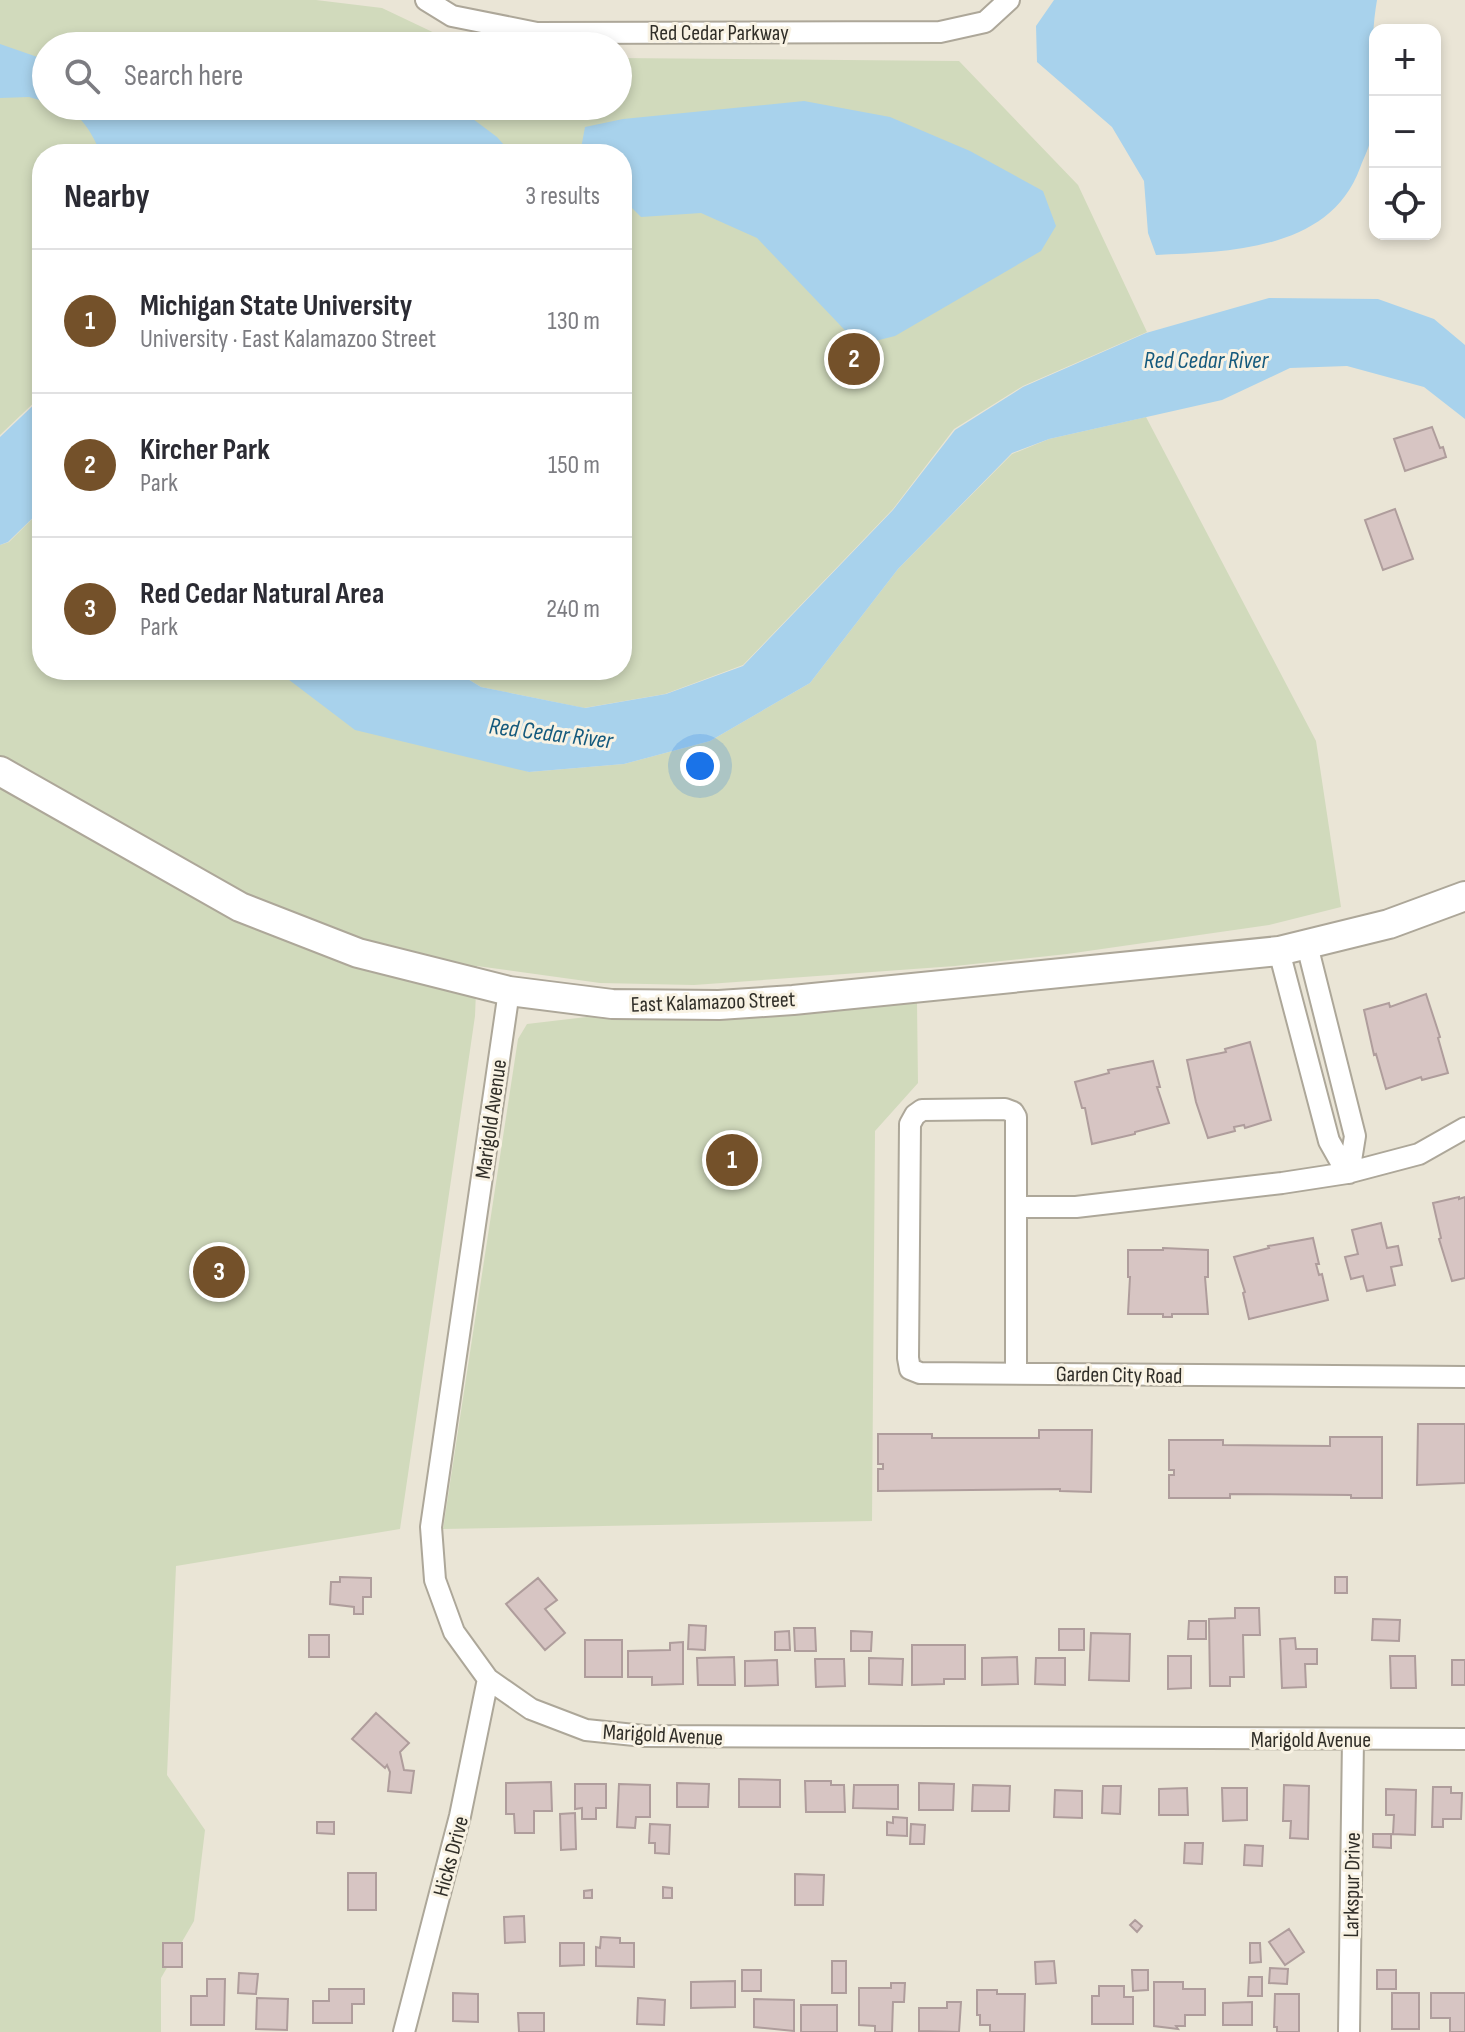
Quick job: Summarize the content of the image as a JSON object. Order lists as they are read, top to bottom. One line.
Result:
{"streets":{"street":["Red Cedar Parkway","East Kalamazoo Street","Marigold Avenue","Garden City Road","Hicks Drive","Larkspur Drive"]},"crossings":[["East Kalamazoo Street","Marigold Avenue"],["Marigold Avenue","Hicks Drive"],["Marigold Avenue","Larkspur Drive"]],"water":["Red Cedar River"],"page":{"map_buttons":["+","−"],"search":"Search here","heading":["Nearby","3 results"],"list":[{"mark":"1","name":"Michigan State University","note":"University · East Kalamazoo Street","value":"130 m"},{"mark":"2","name":"Kircher Park","note":"Park","value":"150 m"},{"mark":"3","name":"Red Cedar Natural Area","note":"Park","value":"240 m"}],"pins":["2","1","3"]}}
